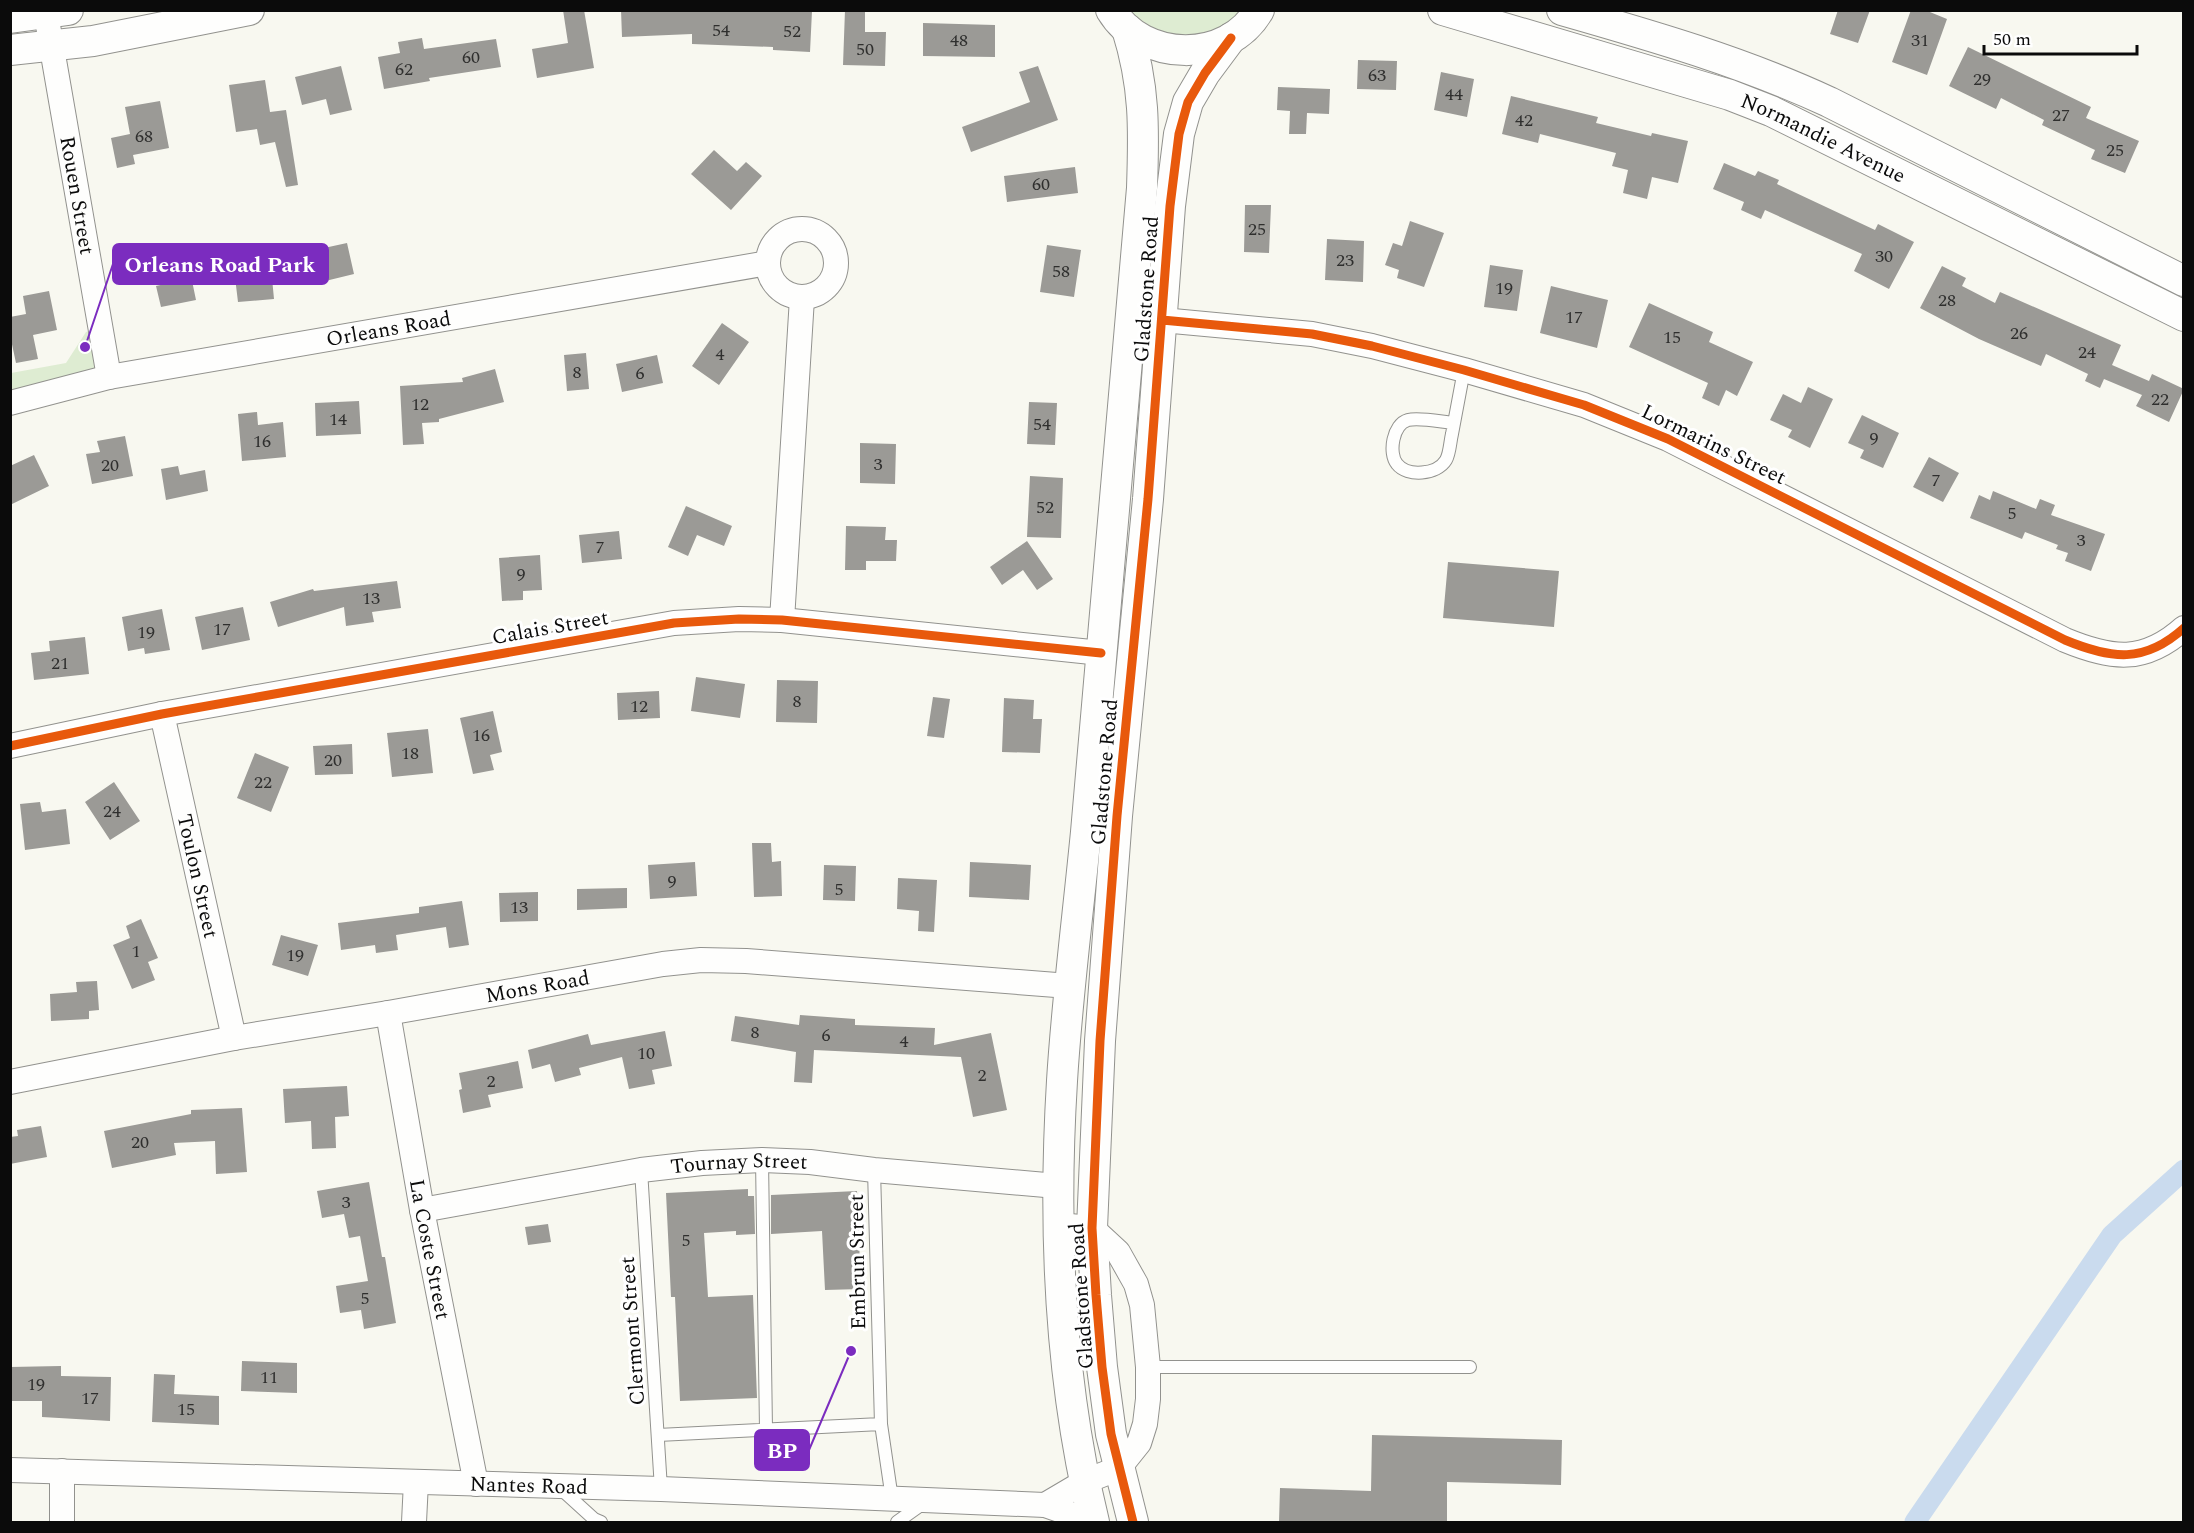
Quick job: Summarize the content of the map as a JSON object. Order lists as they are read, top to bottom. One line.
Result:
{"streets":{"street":["Normandie Avenue","Rouen Street","Gladstone Road","Orleans Road","Lormarins Street","Calais Street","Toulon Street","Mons Road","Tournay Street","La Coste Street","Nantes Road"],"lane":["Embrun Street","Clermont Street"]},"crossings":[["Rouen Street","Orleans Road"],["Gladstone Road","Lormarins Street"],["Gladstone Road","Calais Street"],["Gladstone Road","Mons Road"],["Gladstone Road","Tournay Street"],["Gladstone Road","Nantes Road"],["Calais Street","Toulon Street"],["Toulon Street","Mons Road"],["Mons Road","La Coste Street"],["Tournay Street","La Coste Street"],["Tournay Street","Embrun Street"],["Tournay Street","Clermont Street"],["La Coste Street","Nantes Road"],["Embrun Street","Nantes Road"],["Clermont Street","Nantes Road"]],"places":["Orleans Road Park","BP"],"house_numbers":["54","52","48","31","50","60","62","63","29","44","27","42","68","25","60","25","30","23","58","19","28","17","26","15","24","4","8","6","22","12","14","54","9","16","3","20","7","52","5","3","7","9","13","17","19","21","8","12","16","18","20","22","24","9","5","13","1","19","8","6","4","10","2","2","20","3","5","5","11","19","17","15"],"scale_bar":"50 m"}
